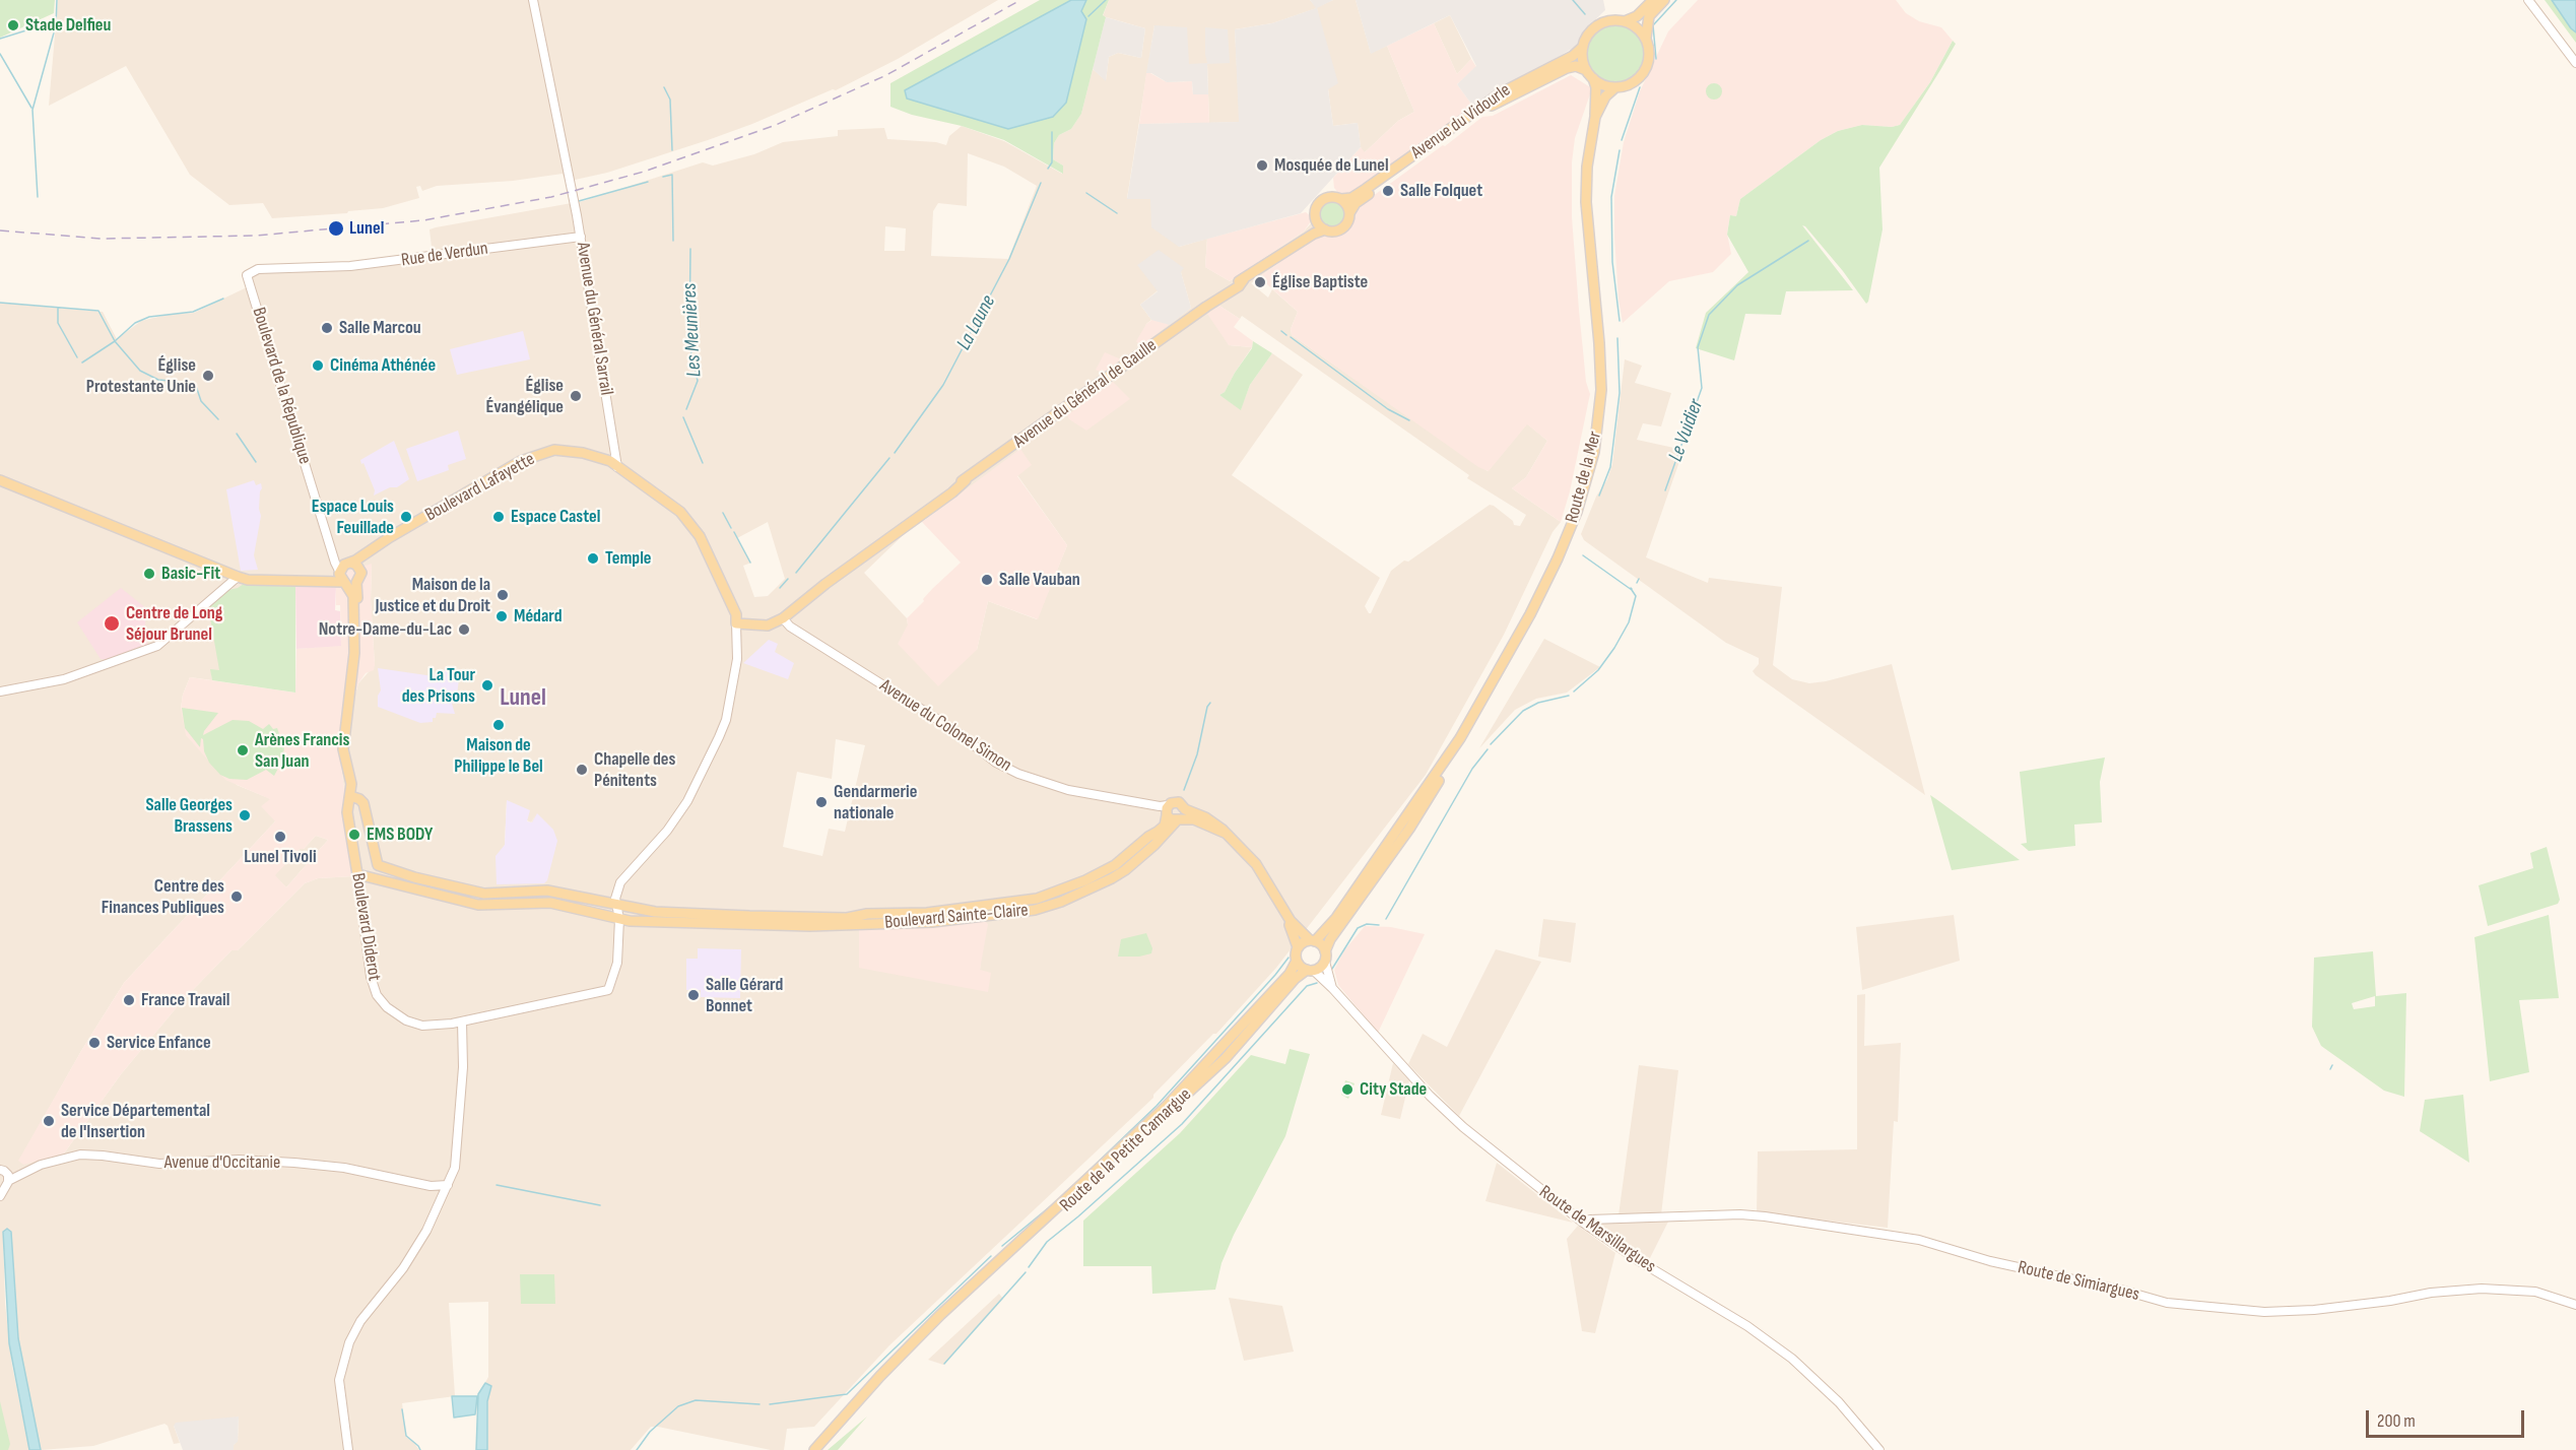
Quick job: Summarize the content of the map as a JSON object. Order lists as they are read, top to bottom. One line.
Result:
{"streets":{"main road":["Avenue du Vidourle","Rue de Verdun","Avenue du Général Sarrail","Boulevard de la République","Avenue du Général de Gaulle","Route de la Mer","Boulevard Lafayette","Avenue du Colonel Simon","Boulevard Sainte-Claire","Boulevard Diderot","Route de la Petite Camargue","Avenue d'Occitanie","Route de Marsillargues","Route de Simiargues"]},"crossings":[["Avenue du Vidourle","Route de la Mer"],["Rue de Verdun","Avenue du Général Sarrail"],["Rue de Verdun","Boulevard de la République"],["Avenue du Général Sarrail","Boulevard Lafayette"],["Boulevard de la République","Boulevard Lafayette"],["Boulevard de la République","Boulevard Diderot"],["Avenue du Général de Gaulle","Avenue du Colonel Simon"],["Route de la Mer","Route de la Petite Camargue"],["Route de la Mer","Route de Marsillargues"],["Boulevard Lafayette","Boulevard Diderot"],["Avenue du Colonel Simon","Boulevard Sainte-Claire"],["Boulevard Sainte-Claire","Boulevard Diderot"],["Route de la Petite Camargue","Route de Marsillargues"],["Route de Marsillargues","Route de Simiargues"]],"districts":["Lunel"],"water":["La Laune","Les Meunières","Le Vuidier"],"places":["Stade Delfieu","Mosquée de Lunel","Salle Folquet","Lunel","Église Baptiste","Salle Marcou","Cinéma Athénée","Église Protestante Unie","Église Évangélique","Espace Louis Feuillade","Espace Castel","Temple","Basic-Fit","Salle Vauban","Maison de la Justice et du Droit","Médard","Centre de Long Séjour Brunel","Notre-Dame-du-Lac","La Tour des Prisons","Maison de Philippe le Bel","Arènes Francis San Juan","Chapelle des Pénitents","Gendarmerie nationale","Salle Georges Brassens","EMS BODY","Lunel Tivoli","Centre des Finances Publiques","Salle Gérard Bonnet","France Travail","Service Enfance","City Stade","Service Départemental de l'Insertion"],"scale_bar":"200 m"}
